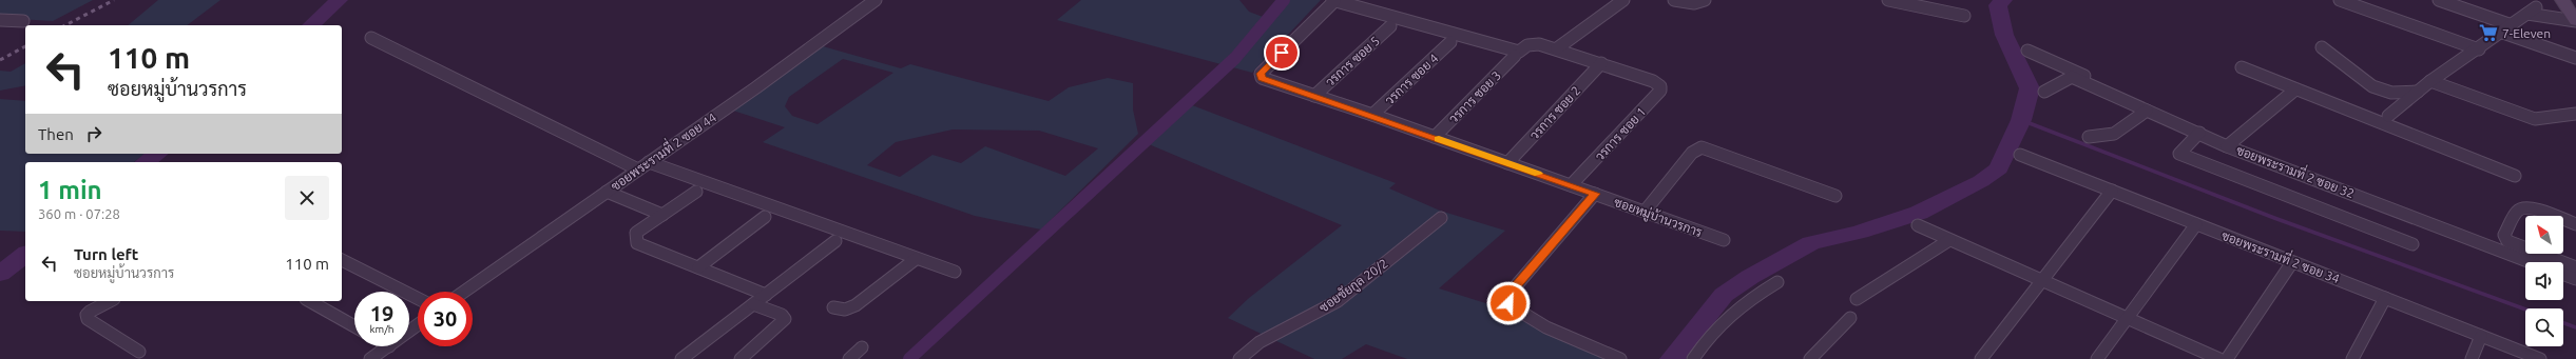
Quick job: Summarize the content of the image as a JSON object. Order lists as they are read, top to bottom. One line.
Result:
{"streets":{"street":["วรการ ซอย 5","วรการ ซอย 4","วรการ ซอย 3","วรการ ซอย 2","วรการ ซอย 1","ซอยพระรามที่ 2 ซอย 44","ซอยพระรามที่ 2 ซอย 32","ซอยหมู่บ้านวรการ","ซอยพระรามที่ 2 ซอย 34","ซอยชัยกูล 20/2"]},"crossings":[["วรการ ซอย 5","ซอยหมู่บ้านวรการ"],["วรการ ซอย 4","ซอยหมู่บ้านวรการ"],["วรการ ซอย 3","ซอยหมู่บ้านวรการ"],["วรการ ซอย 2","วรการ ซอย 1"],["วรการ ซอย 2","ซอยหมู่บ้านวรการ"],["วรการ ซอย 1","ซอยหมู่บ้านวรการ"]],"places":{"supermarket":["7-Eleven"]},"north":"top left","page":{"turn":["110 m","ซอยหมู่บ้านวรการ"],"then":"Then","heading":["1 min","360 m · 07:28"],"list":[{"name":"Turn left","note":"ซอยหมู่บ้านวรการ","value":"110 m"}],"speed":"19 km/h","limit":"30"}}
